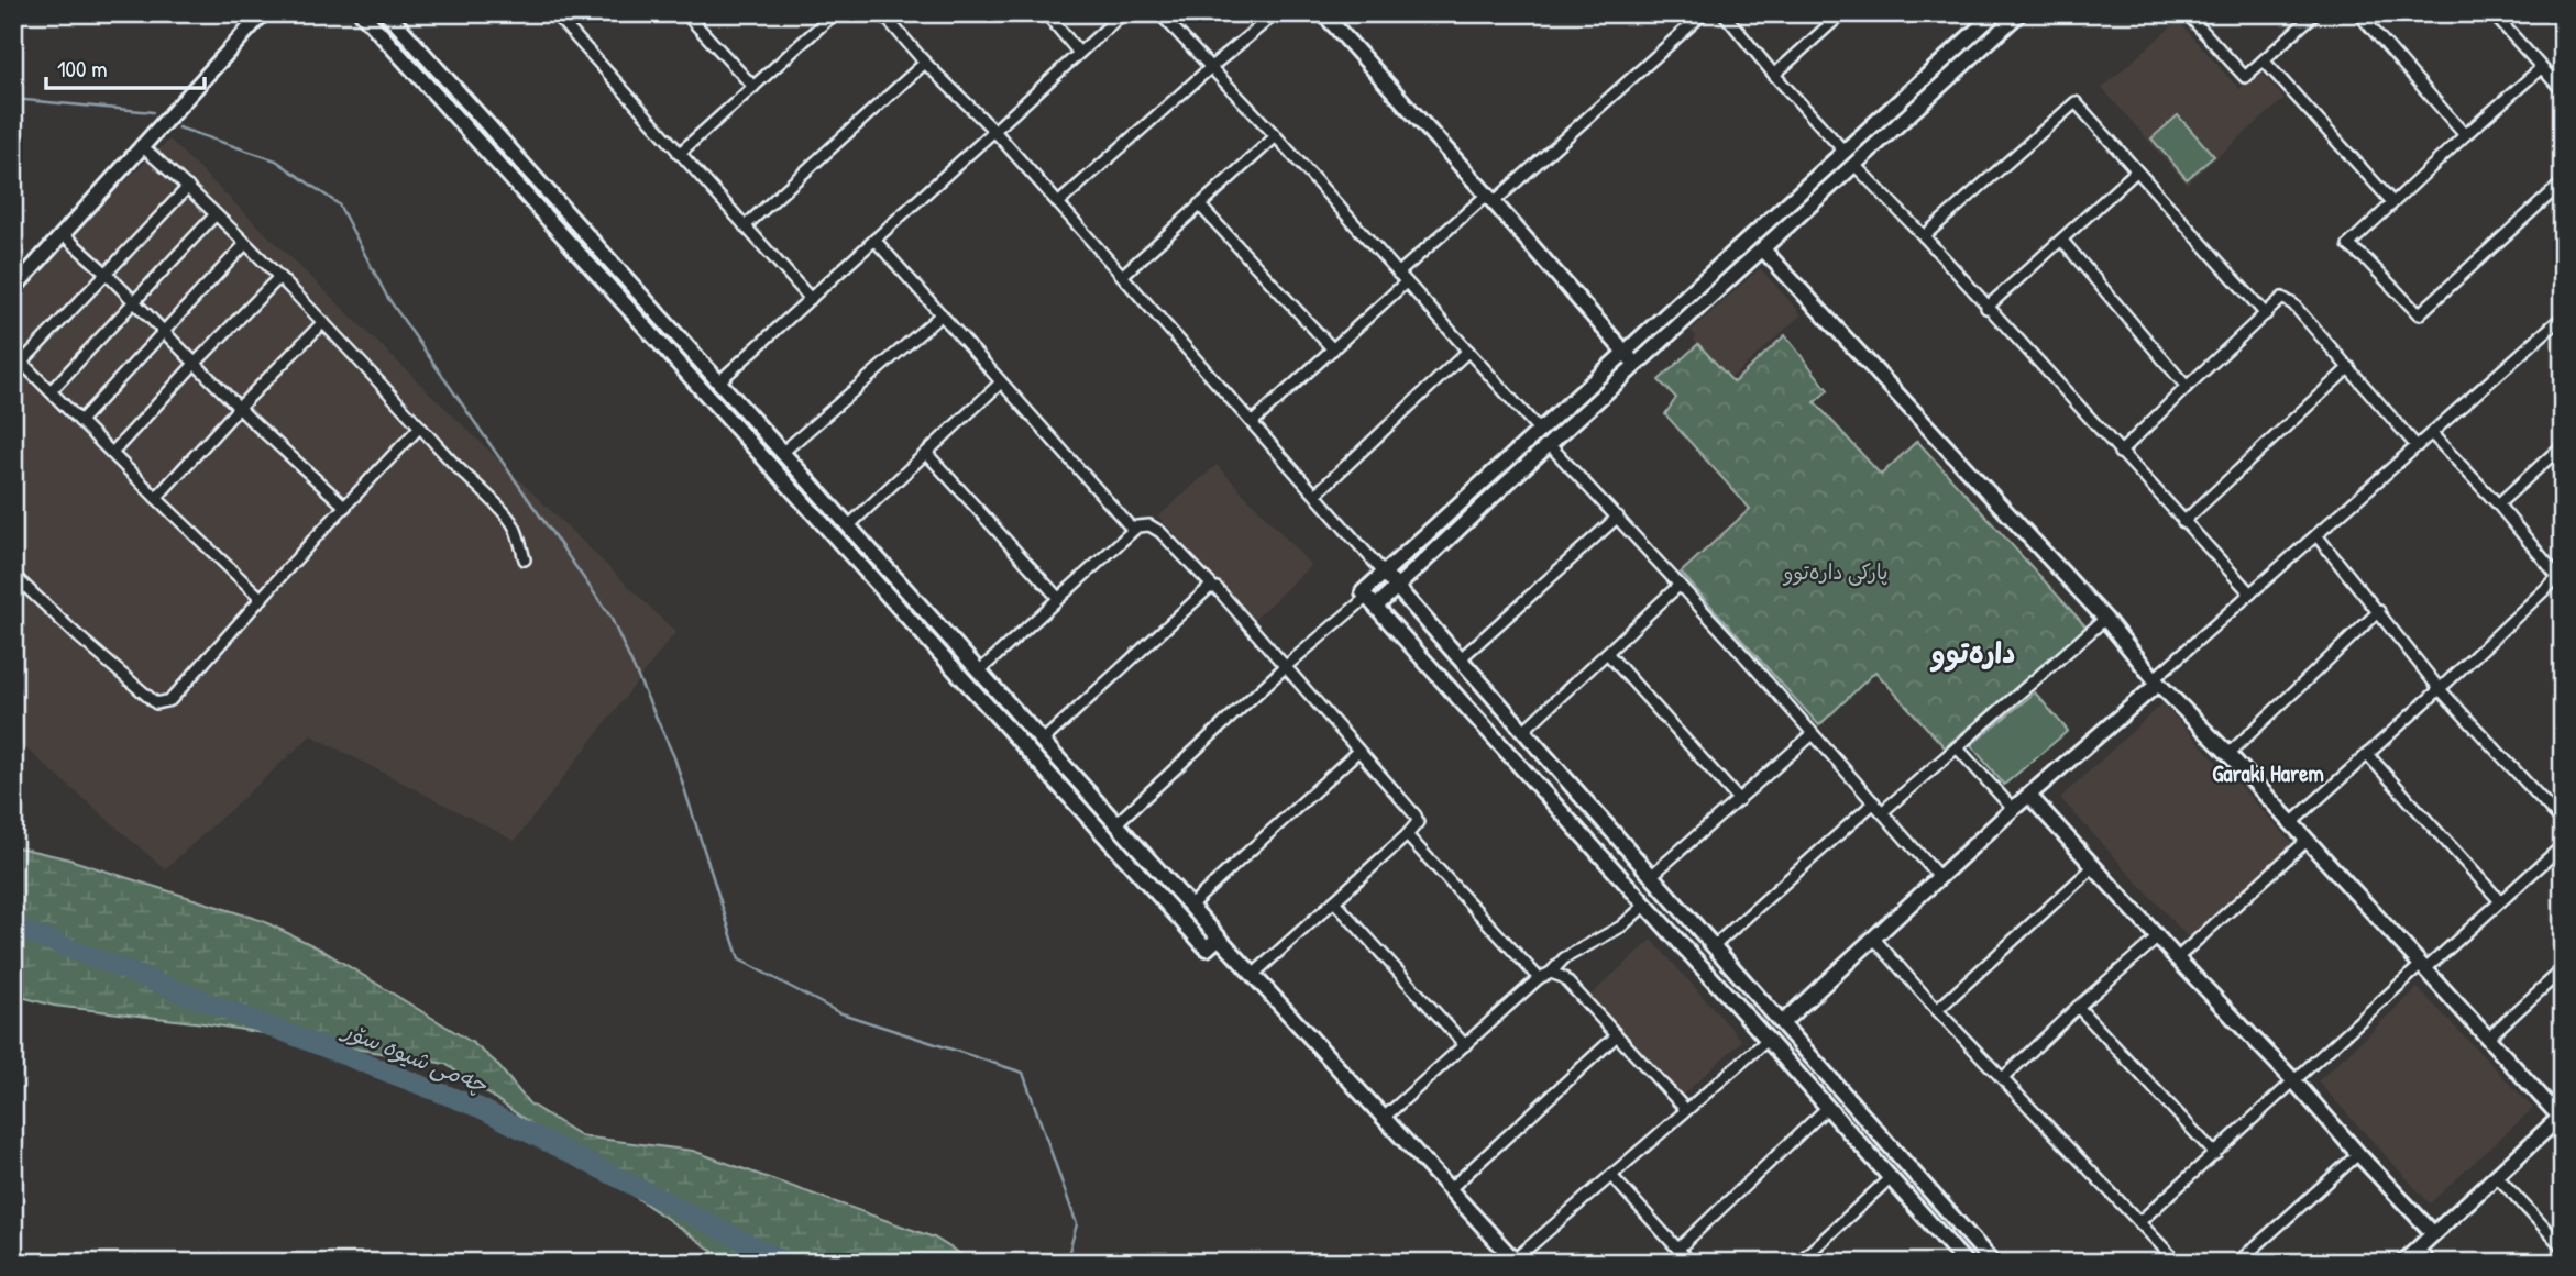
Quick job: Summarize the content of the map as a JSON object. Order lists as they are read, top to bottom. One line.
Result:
{"districts":["دارەتوو","Garaki Harem"],"water":["چەمی شیوە سۆر"],"parks":["پارکی دارەتوو"],"scale_bar":"100 m"}
